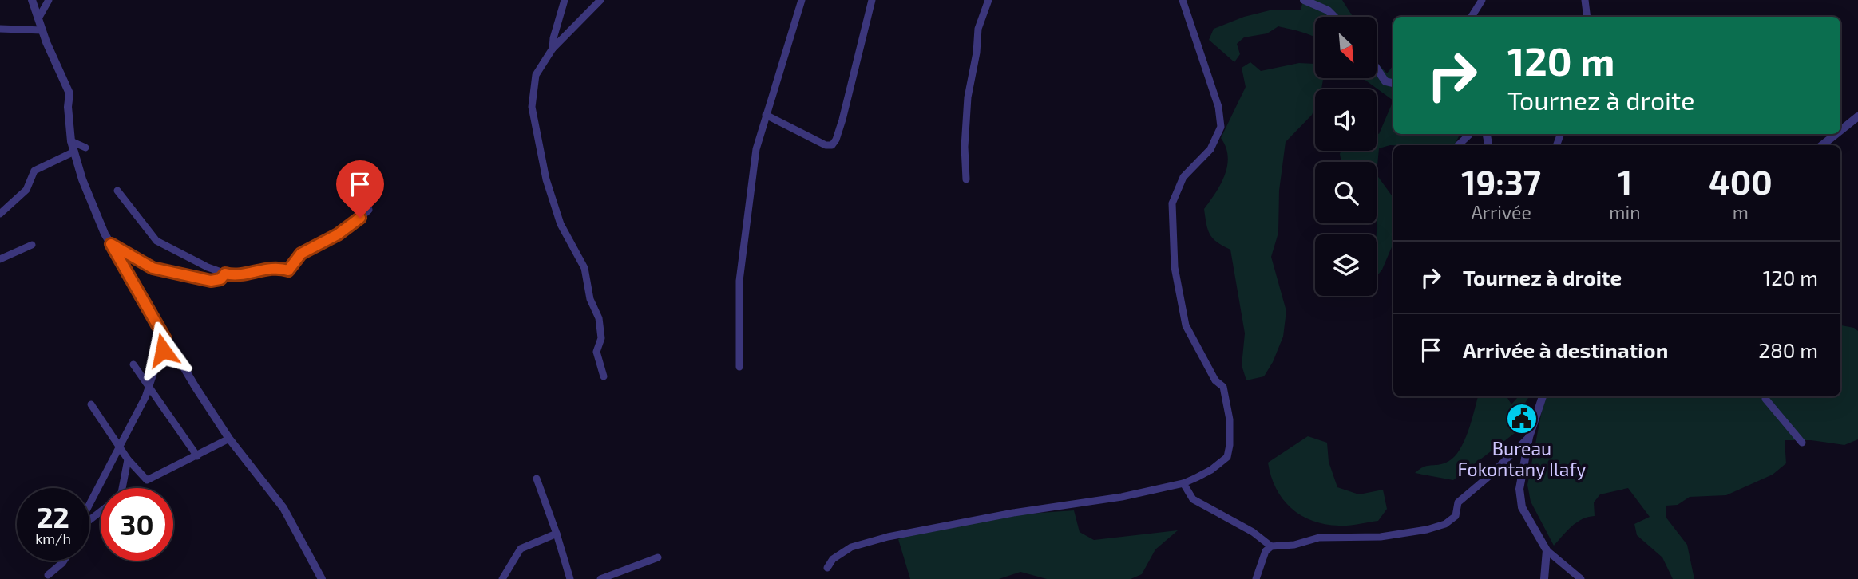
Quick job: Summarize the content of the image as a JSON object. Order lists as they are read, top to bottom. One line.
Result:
{"places":{"public building":["Bureau Fokontany Ilafy"]},"north":"bottom right","page":{"turn":["120 m","Tournez à droite"],"eta":["19:37","Arrivée","1","min","400","m"],"list":[{"name":"Tournez à droite","value":"120 m"},{"name":"Arrivée à destination","value":"280 m"}],"speed":"22 km/h","limit":"30"}}
